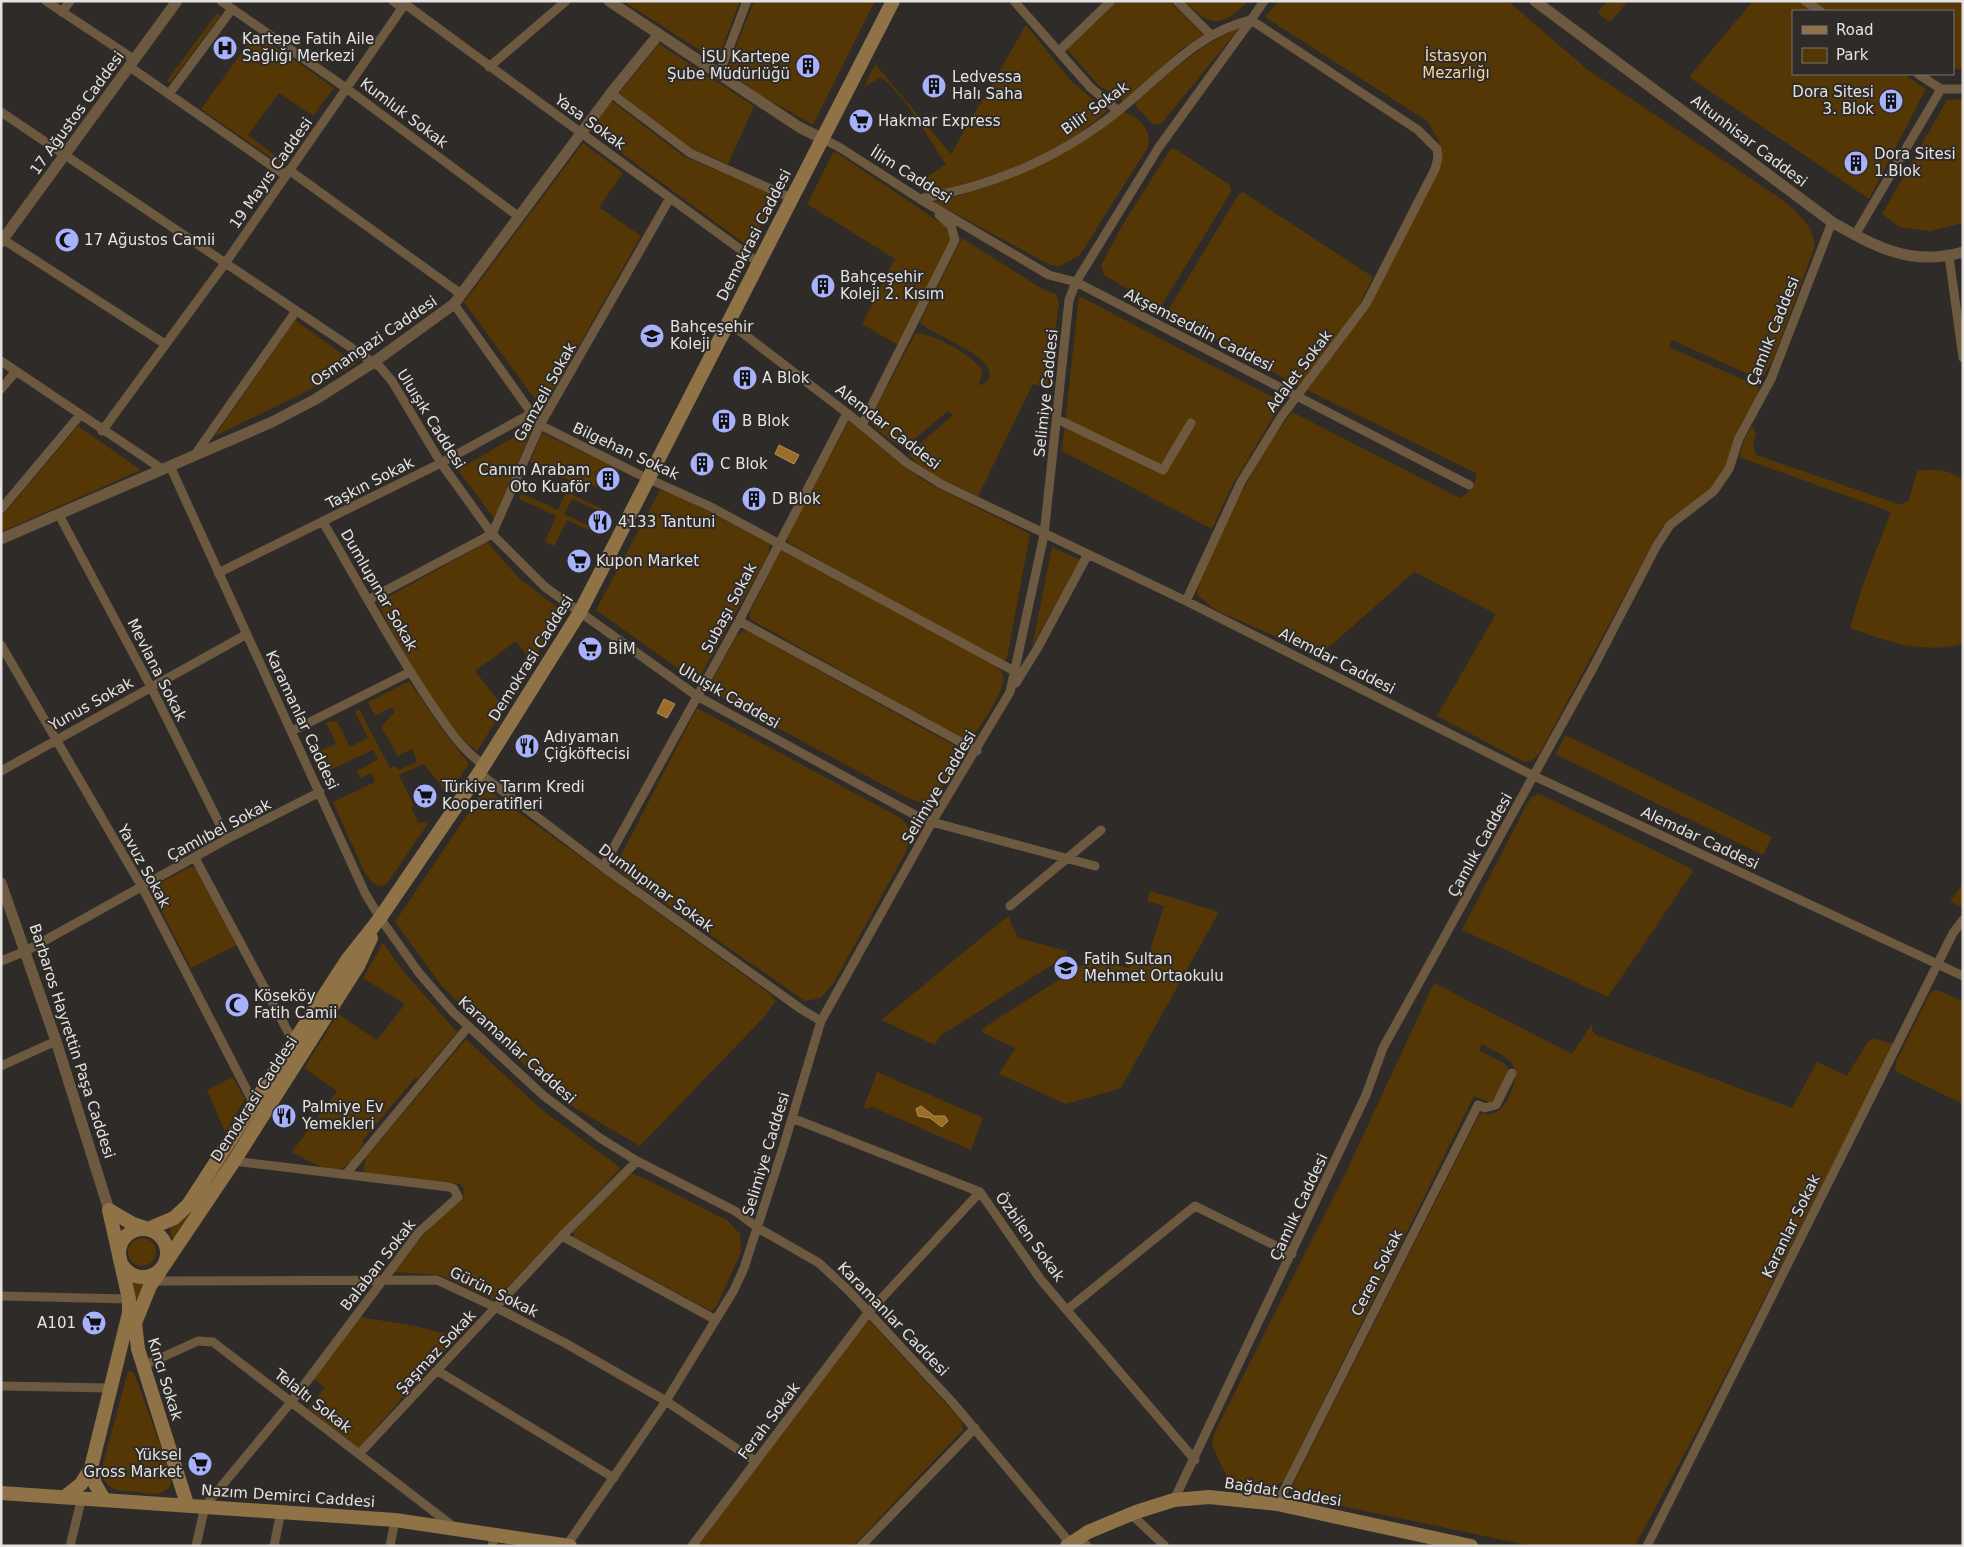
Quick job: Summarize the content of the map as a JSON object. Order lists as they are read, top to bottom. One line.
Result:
{"streets":{"main road":["Demokrasi Caddesi","Kıncı Sokak","Bağdat Caddesi","Nazım Demirci Caddesi"],"street":["Bilir Sokak","17 Ağustos Caddesi","Kumluk Sokak","Yasa Sokak","Altunhisar Caddesi","19 Mayıs Caddesi","İlim Caddesi","Akşemseddin Caddesi","Çamlık Caddesi","Osmangazi Caddesi","Adalet Sokak","Gamzeli Sokak","Selimiye Caddesi","Uluışık Caddesi","Alemdar Caddesi","Bilgehan Sokak","Taşkın Sokak","Dumlupınar Sokak","Subaşı Sokak","Mevlana Sokak","Yunus Sokak","Karamanlar Caddesi","Çamlıbel Sokak","Yavuz Sokak","Barbaros Hayrettin Paşa Caddesi","Karanlar Sokak","Özbilen Sokak","Balaban Sokak","Ceren Sokak","Gürün Sokak","Şaşmaz Sokak","Telaltı Sokak","Ferah Sokak"]},"crossings":[["Bilir Sokak","İlim Caddesi"],["Bilir Sokak","Adalet Sokak"],["Bilir Sokak","Selimiye Caddesi"],["17 Ağustos Caddesi","Uluışık Caddesi"],["17 Ağustos Caddesi","Bilgehan Sokak"],["Kumluk Sokak","19 Mayıs Caddesi"],["Kumluk Sokak","Osmangazi Caddesi"],["Yasa Sokak","19 Mayıs Caddesi"],["Yasa Sokak","Demokrasi Caddesi"],["Yasa Sokak","Osmangazi Caddesi"],["Yasa Sokak","Gamzeli Sokak"],["Altunhisar Caddesi","Çamlık Caddesi"],["19 Mayıs Caddesi","Uluışık Caddesi"],["19 Mayıs Caddesi","Bilgehan Sokak"],["İlim Caddesi","Demokrasi Caddesi"],["İlim Caddesi","Akşemseddin Caddesi"],["İlim Caddesi","Osmangazi Caddesi"],["İlim Caddesi","Selimiye Caddesi"],["Demokrasi Caddesi","Uluışık Caddesi"],["Demokrasi Caddesi","Alemdar Caddesi"],["Demokrasi Caddesi","Bilgehan Sokak"],["Demokrasi Caddesi","Dumlupınar Sokak"],["Demokrasi Caddesi","Karamanlar Caddesi"],["Demokrasi Caddesi","Yavuz Sokak"],["Demokrasi Caddesi","Balaban Sokak"],["Demokrasi Caddesi","Kıncı Sokak"],["Akşemseddin Caddesi","Adalet Sokak"],["Akşemseddin Caddesi","Selimiye Caddesi"],["Çamlık Caddesi","Alemdar Caddesi"],["Çamlık Caddesi","Özbilen Sokak"],["Çamlık Caddesi","Bağdat Caddesi"],["Osmangazi Caddesi","Uluışık Caddesi"],["Osmangazi Caddesi","Bilgehan Sokak"],["Osmangazi Caddesi","Mevlana Sokak"],["Osmangazi Caddesi","Karamanlar Caddesi"],["Adalet Sokak","Selimiye Caddesi"],["Adalet Sokak","Alemdar Caddesi"],["Gamzeli Sokak","Uluışık Caddesi"],["Gamzeli Sokak","Bilgehan Sokak"],["Selimiye Caddesi","Uluışık Caddesi"],["Selimiye Caddesi","Alemdar Caddesi"],["Selimiye Caddesi","Bilgehan Sokak"],["Selimiye Caddesi","Dumlupınar Sokak"],["Selimiye Caddesi","Karamanlar Caddesi"],["Selimiye Caddesi","Özbilen Sokak"],["Selimiye Caddesi","Gürün Sokak"],["Selimiye Caddesi","Nazım Demirci Caddesi"],["Uluışık Caddesi","Taşkın Sokak"],["Uluışık Caddesi","Subaşı Sokak"],["Alemdar Caddesi","Subaşı Sokak"],["Alemdar Caddesi","Karanlar Sokak"],["Bilgehan Sokak","Taşkın Sokak"],["Bilgehan Sokak","Subaşı Sokak"],["Taşkın Sokak","Dumlupınar Sokak"],["Taşkın Sokak","Karamanlar Caddesi"],["Dumlupınar Sokak","Subaşı Sokak"],["Mevlana Sokak","Yunus Sokak"],["Mevlana Sokak","Çamlıbel Sokak"],["Yunus Sokak","Karamanlar Caddesi"],["Yunus Sokak","Yavuz Sokak"],["Karamanlar Caddesi","Çamlıbel Sokak"],["Karamanlar Caddesi","Şaşmaz Sokak"],["Karamanlar Caddesi","Ferah Sokak"],["Karamanlar Caddesi","Bağdat Caddesi"],["Çamlıbel Sokak","Yavuz Sokak"],["Çamlıbel Sokak","Barbaros Hayrettin Paşa Caddesi"],["Özbilen Sokak","Ferah Sokak"],["Balaban Sokak","Gürün Sokak"],["Balaban Sokak","Telaltı Sokak"],["Balaban Sokak","Nazım Demirci Caddesi"],["Ceren Sokak","Bağdat Caddesi"],["Gürün Sokak","Şaşmaz Sokak"],["Gürün Sokak","Kıncı Sokak"],["Gürün Sokak","Ferah Sokak"],["Şaşmaz Sokak","Telaltı Sokak"],["Kıncı Sokak","Telaltı Sokak"],["Kıncı Sokak","Nazım Demirci Caddesi"],["Telaltı Sokak","Nazım Demirci Caddesi"]],"parks":["İstasyon Mezarlığı"],"places":{"hospital":["Kartepe Fatih Aile Sağlığı Merkezi"],"building":["İSU Kartepe Şube Müdürlüğü","Ledvessa Halı Saha","Dora Sitesi 3. Blok","Dora Sitesi 1.Blok","Bahçeşehir Koleji 2. Kısım","A Blok","B Blok","C Blok","Canım Arabam Oto Kuaför","D Blok"],"supermarket":["Hakmar Express","Kupon Market","BİM","Türkiye Tarım Kredi Kooperatifleri","A101","Yüksel Gross Market"],"mosque":["17 Ağustos Camii","Köseköy Fatih Camii"],"school or university":["Bahçeşehir Koleji","Fatih Sultan Mehmet Ortaokulu"],"restaurant":["4133 Tantuni","Adıyaman Çiğköftecisi","Palmiye Ev Yemekleri"]},"legend":["Road","Park"]}
